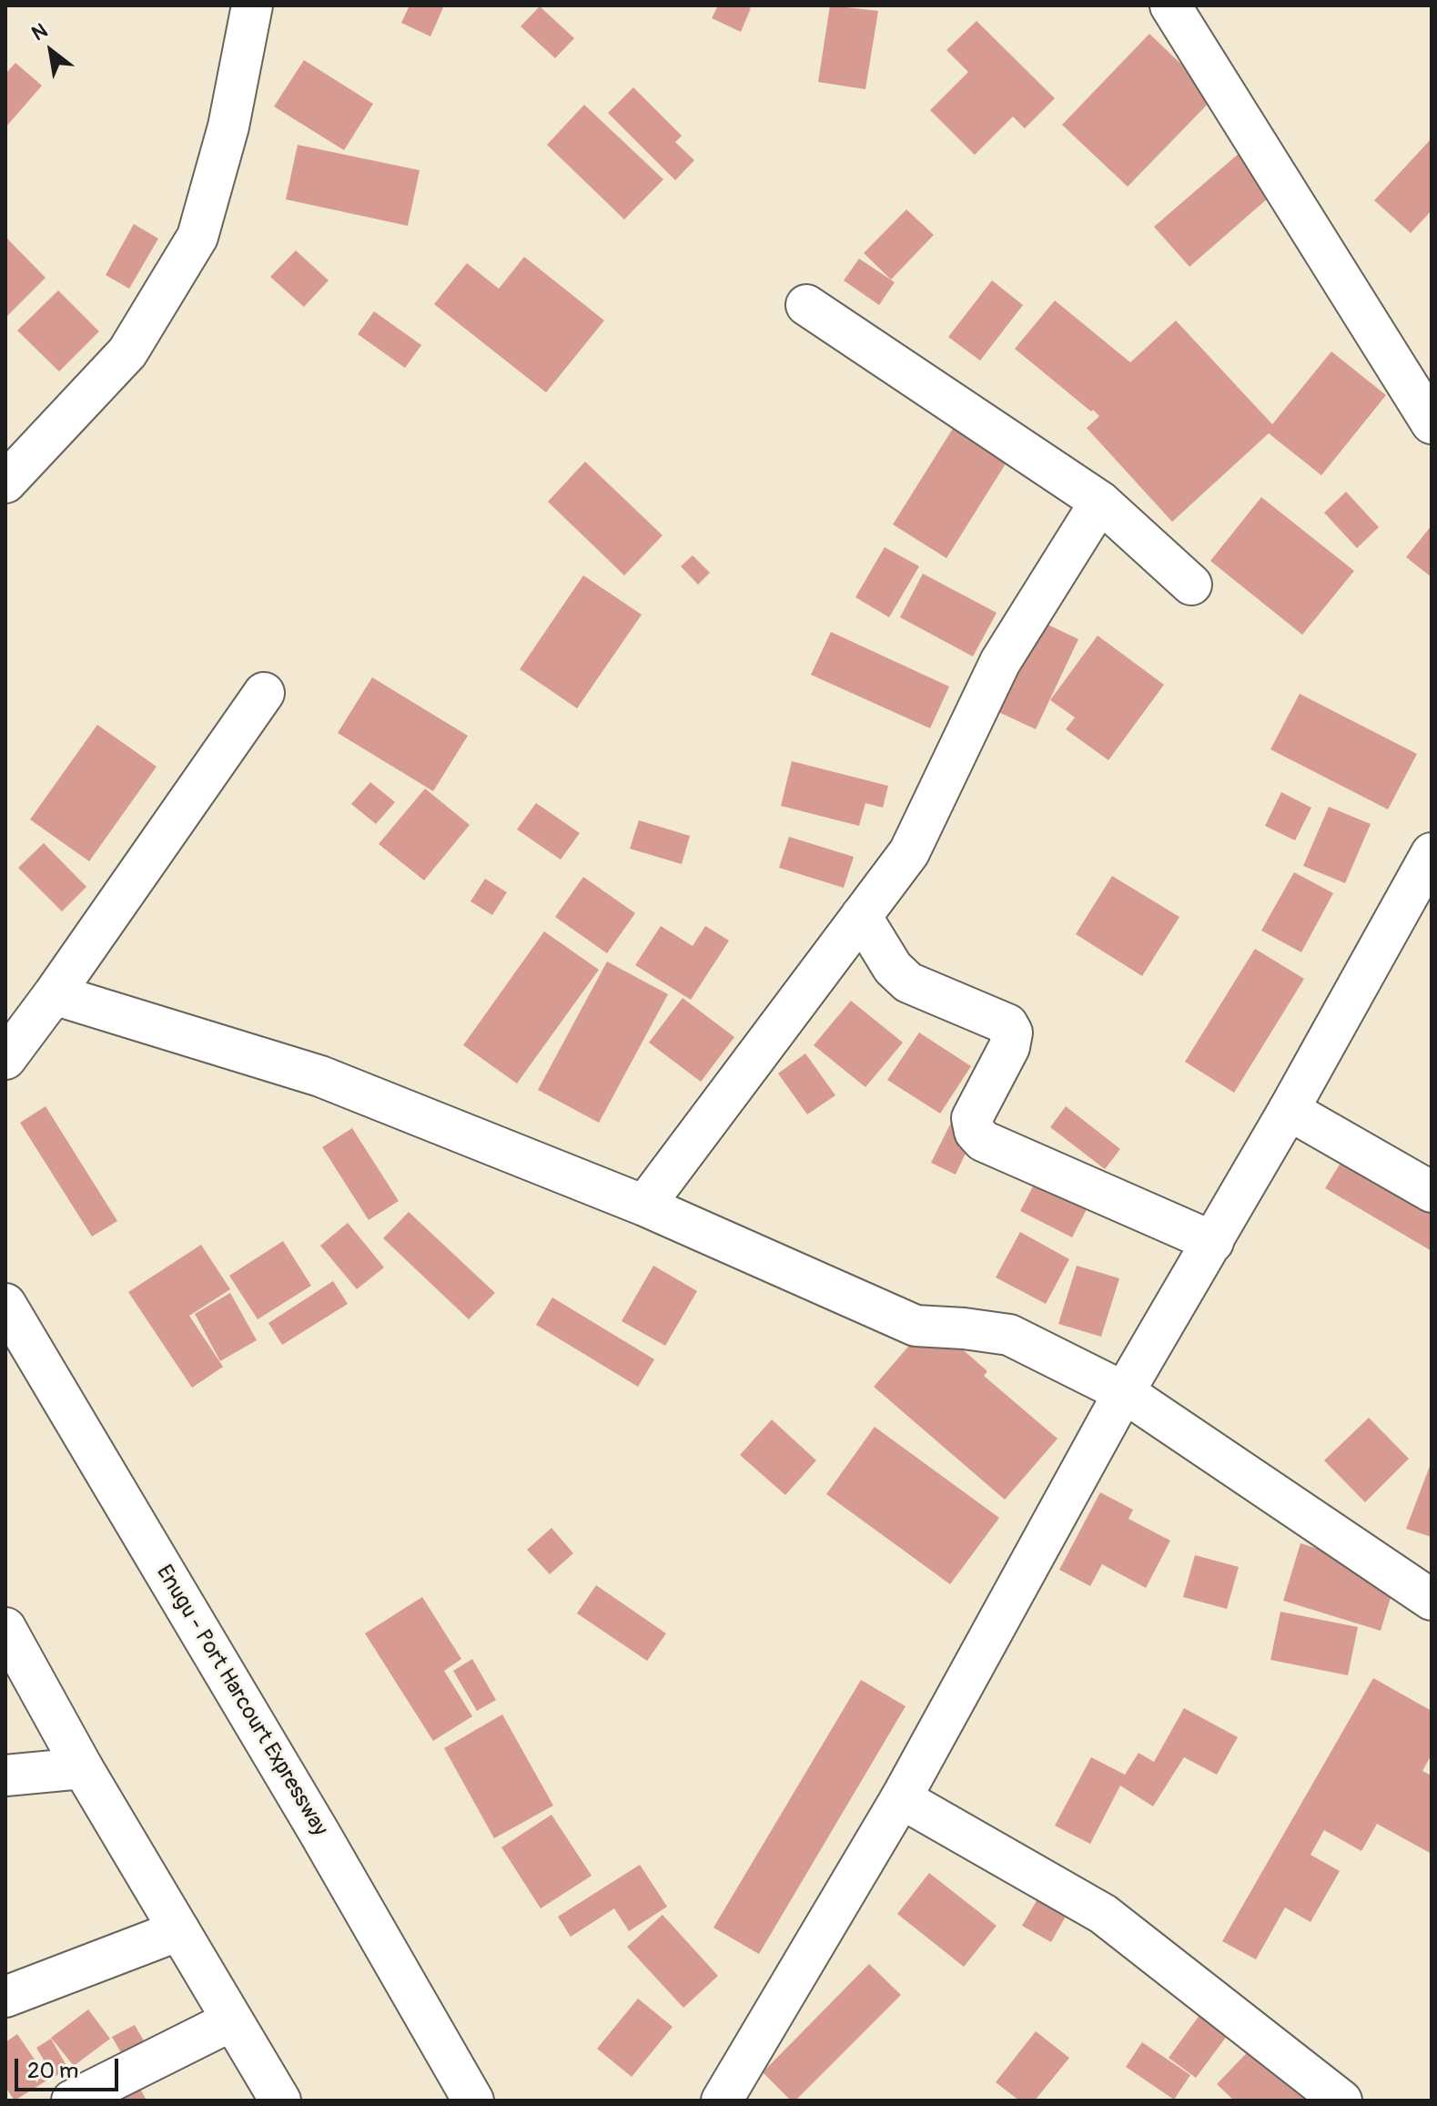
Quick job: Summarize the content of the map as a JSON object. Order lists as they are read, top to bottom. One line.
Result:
{"streets":{"main road":["Enugu - Port Harcourt Expressway"]},"scale_bar":"20 m","north":"top left"}
